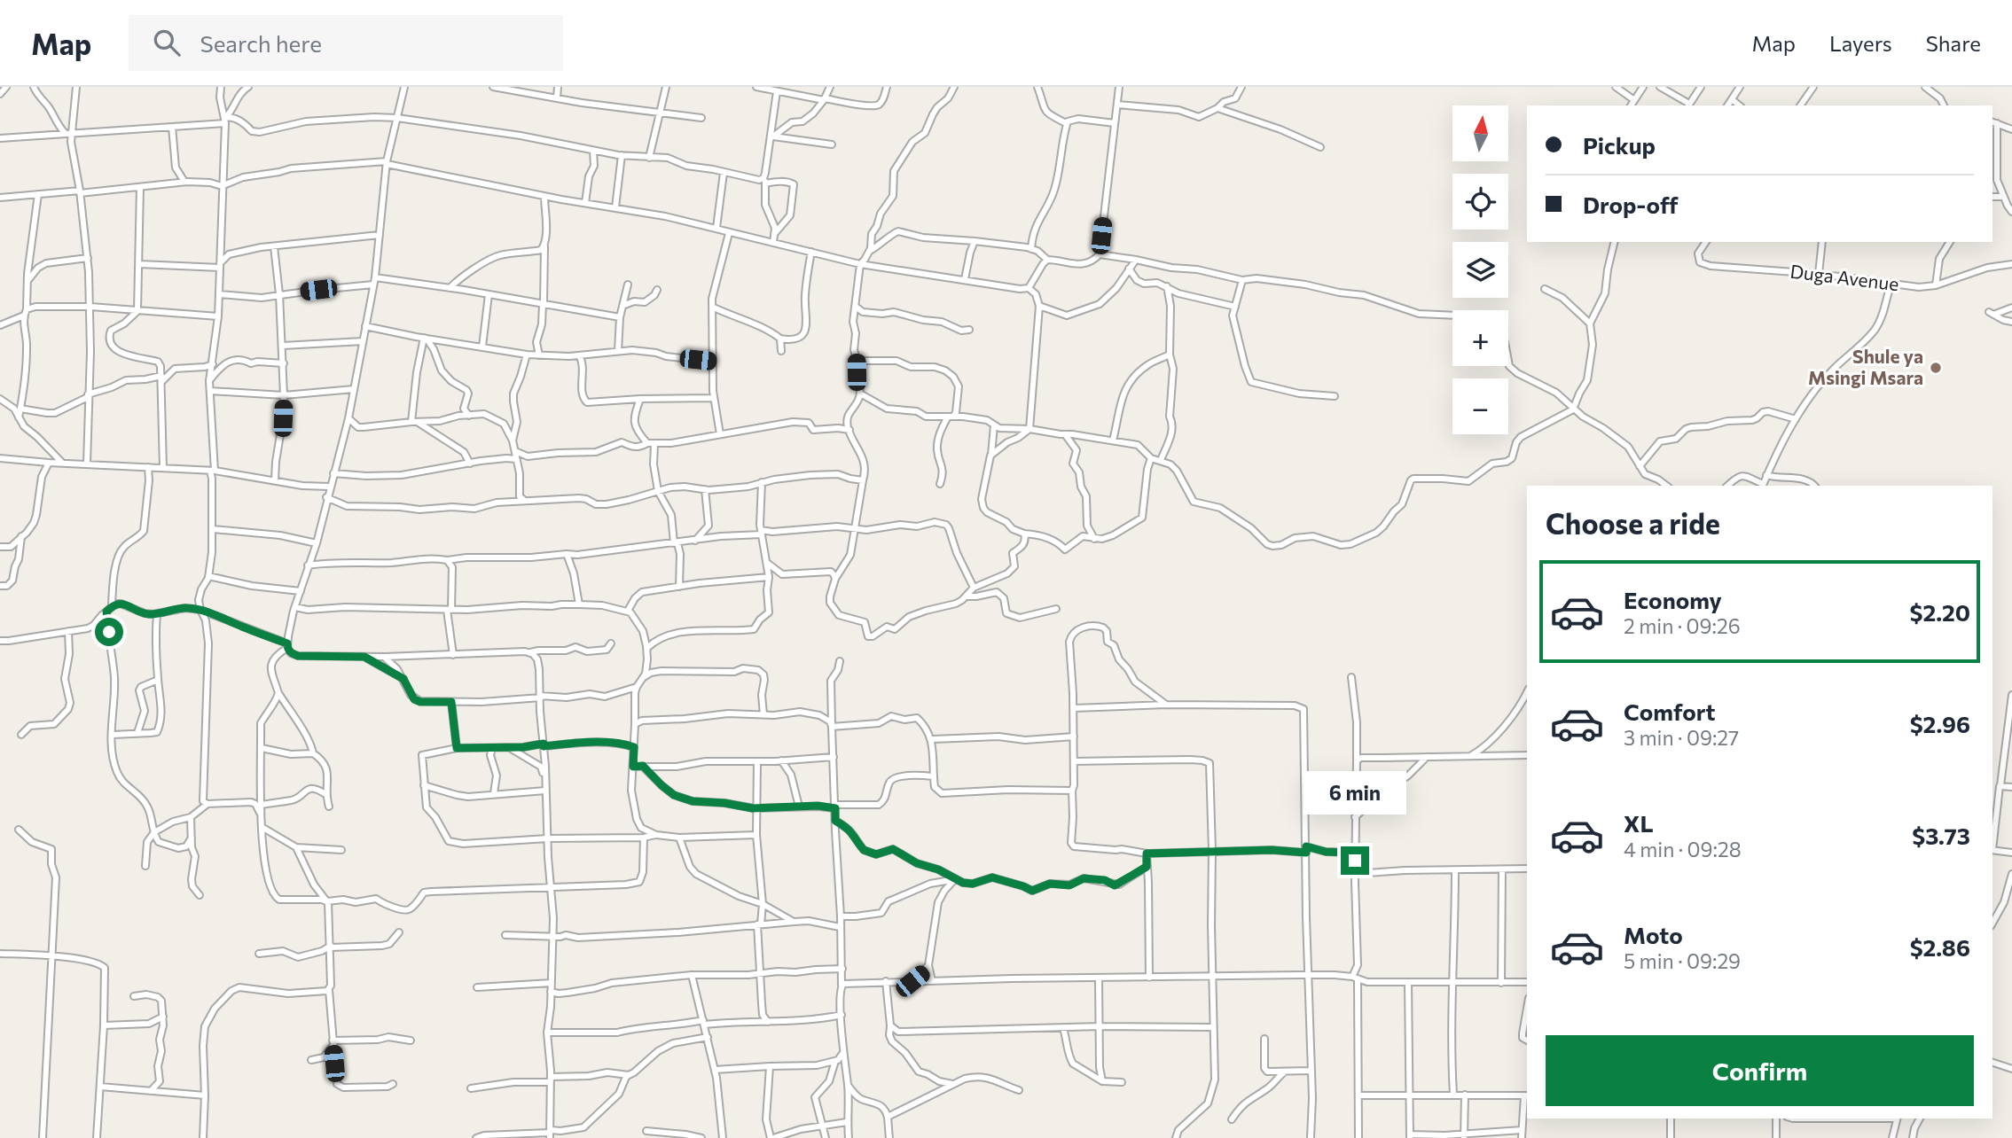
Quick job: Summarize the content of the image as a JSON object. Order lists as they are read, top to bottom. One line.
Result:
{"streets":{"street":["Duga Avenue"]},"places":["Shule ya Msingi Msara"],"north":"top","page":{"header":"Map","search":"Search here","nav":["Map","Layers","Share"],"map_buttons":["+","−"],"banner":["Pickup","Drop-off"],"heading":"Choose a ride","list":[{"name":"Economy","note":"2 min · 09:26","value":"$2.20"},{"name":"Comfort","note":"3 min · 09:27","value":"$2.96"},{"name":"XL","note":"4 min · 09:28","value":"$3.73"},{"name":"Moto","note":"5 min · 09:29","value":"$2.86"}],"bubble":"6 min","buttons":"Confirm"}}
